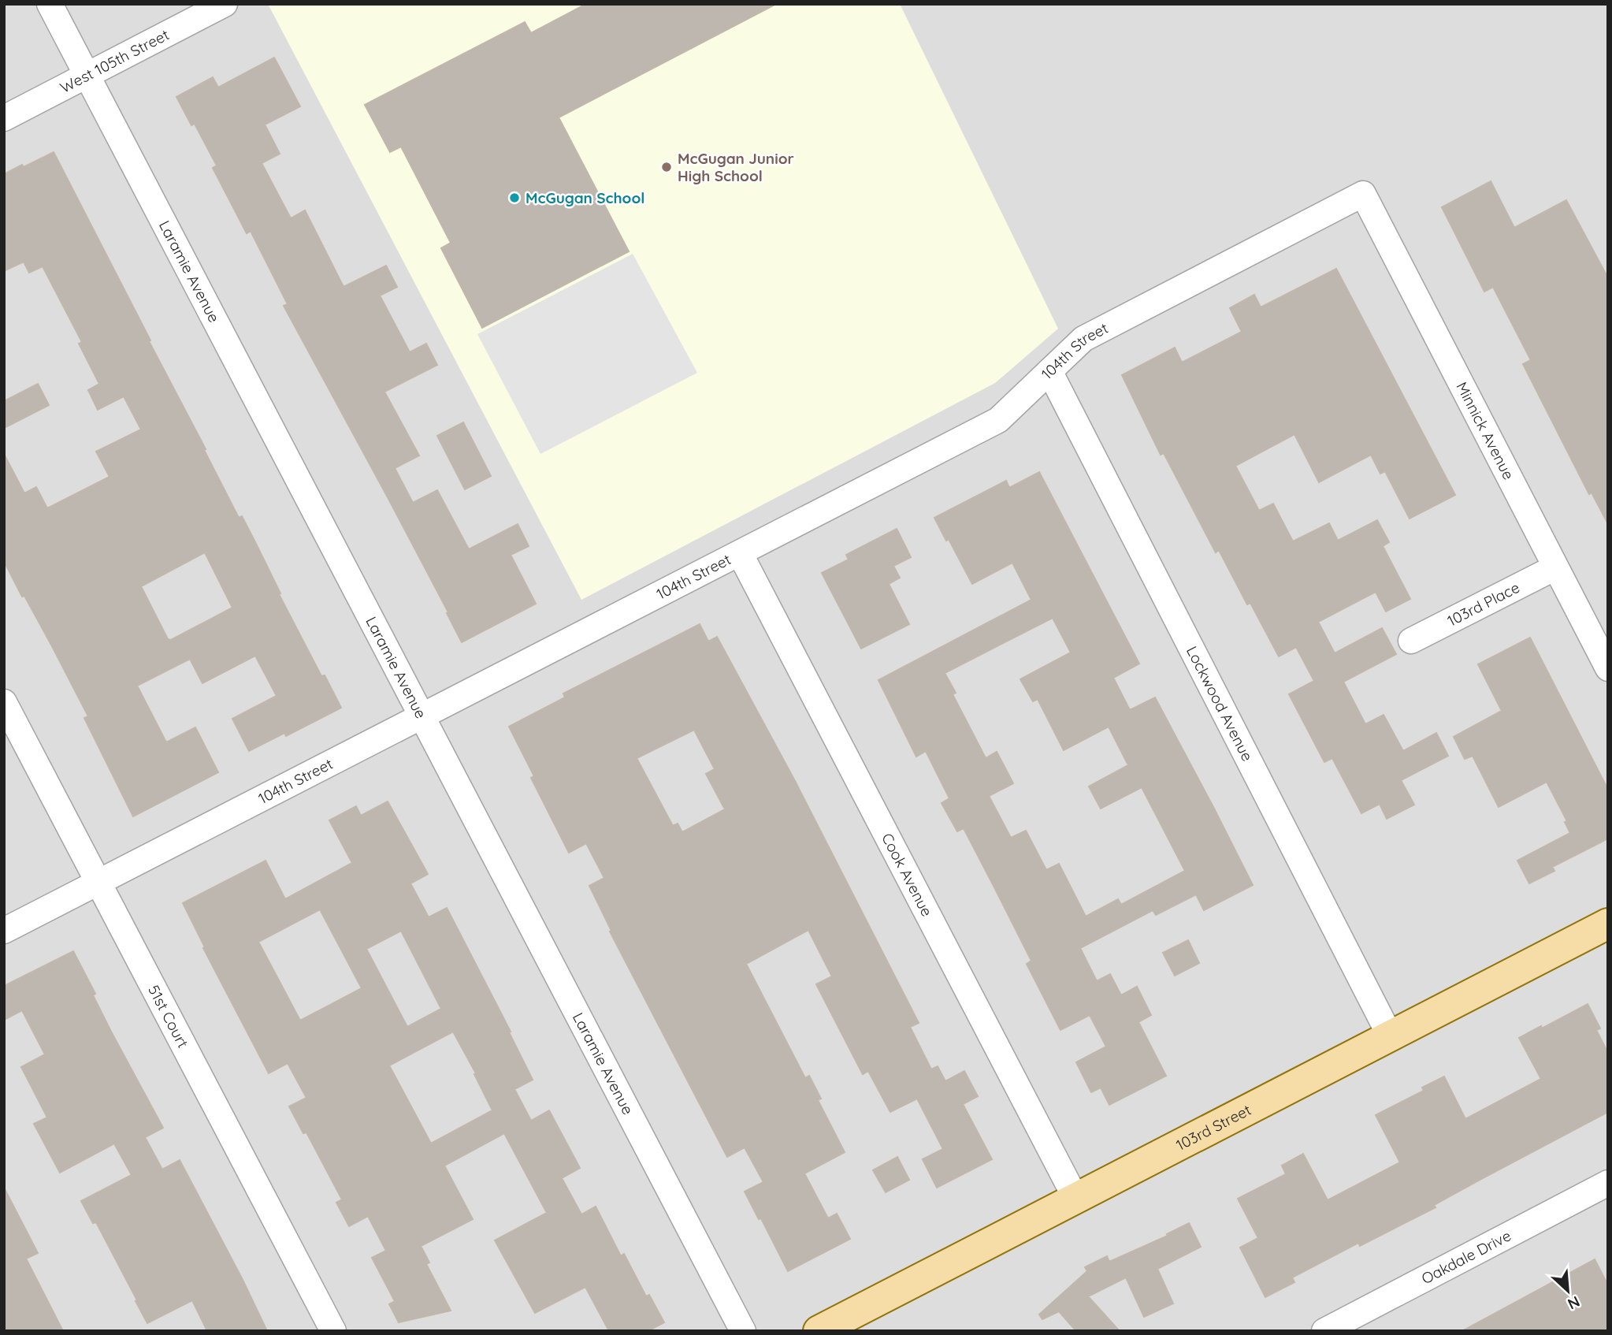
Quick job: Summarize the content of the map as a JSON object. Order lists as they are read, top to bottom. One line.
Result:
{"streets":{"main road":["103rd Street"],"street":["West 105th Street","Laramie Avenue","104th Street","Minnick Avenue","103rd Place","Lockwood Avenue","Cook Avenue","51st Court","Oakdale Drive"]},"crossings":[["West 105th Street","Laramie Avenue"],["Laramie Avenue","104th Street"],["104th Street","Minnick Avenue"],["104th Street","Lockwood Avenue"],["104th Street","Cook Avenue"],["104th Street","51st Court"],["Minnick Avenue","103rd Place"],["Lockwood Avenue","103rd Street"],["Cook Avenue","103rd Street"]],"places":["McGugan Junior High School","McGugan School"],"north":"bottom right"}
